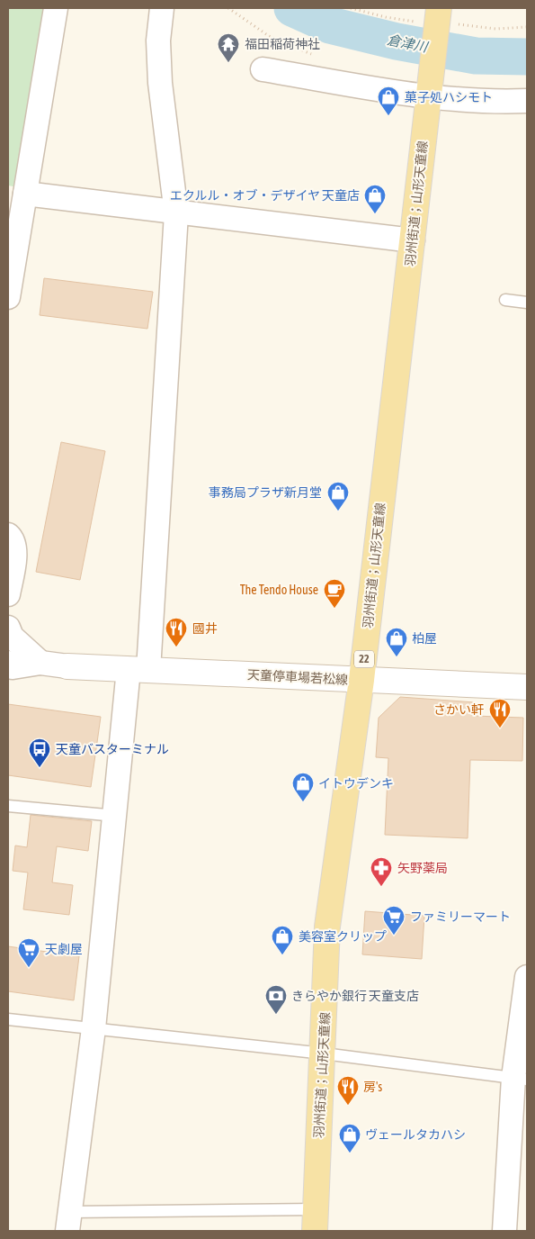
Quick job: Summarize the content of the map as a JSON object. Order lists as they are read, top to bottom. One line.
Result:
{"streets":{"main road":["羽州街道；山形天童線","22","天童停車場若松線"]},"crossings":[["羽州街道；山形天童線","天童停車場若松線"]],"water":["倉津川"],"places":{"temple":["福田稲荷神社"],"shop":["菓子処ハシモト","エクルル・オブ・デザイヤ 天童店","事務局プラザ新月堂","柏屋","イトウデンキ","美容室クリップ","ヴェールタカハシ"],"cafe":["The Tendo House"],"restaurant":["國井","さかい軒","房's"],"bus stop":["天童バスターミナル"],"pharmacy":["矢野薬局"],"supermarket":["ファミリーマート","天劇屋"],"bank":["きらやか銀行 天童支店"]}}
